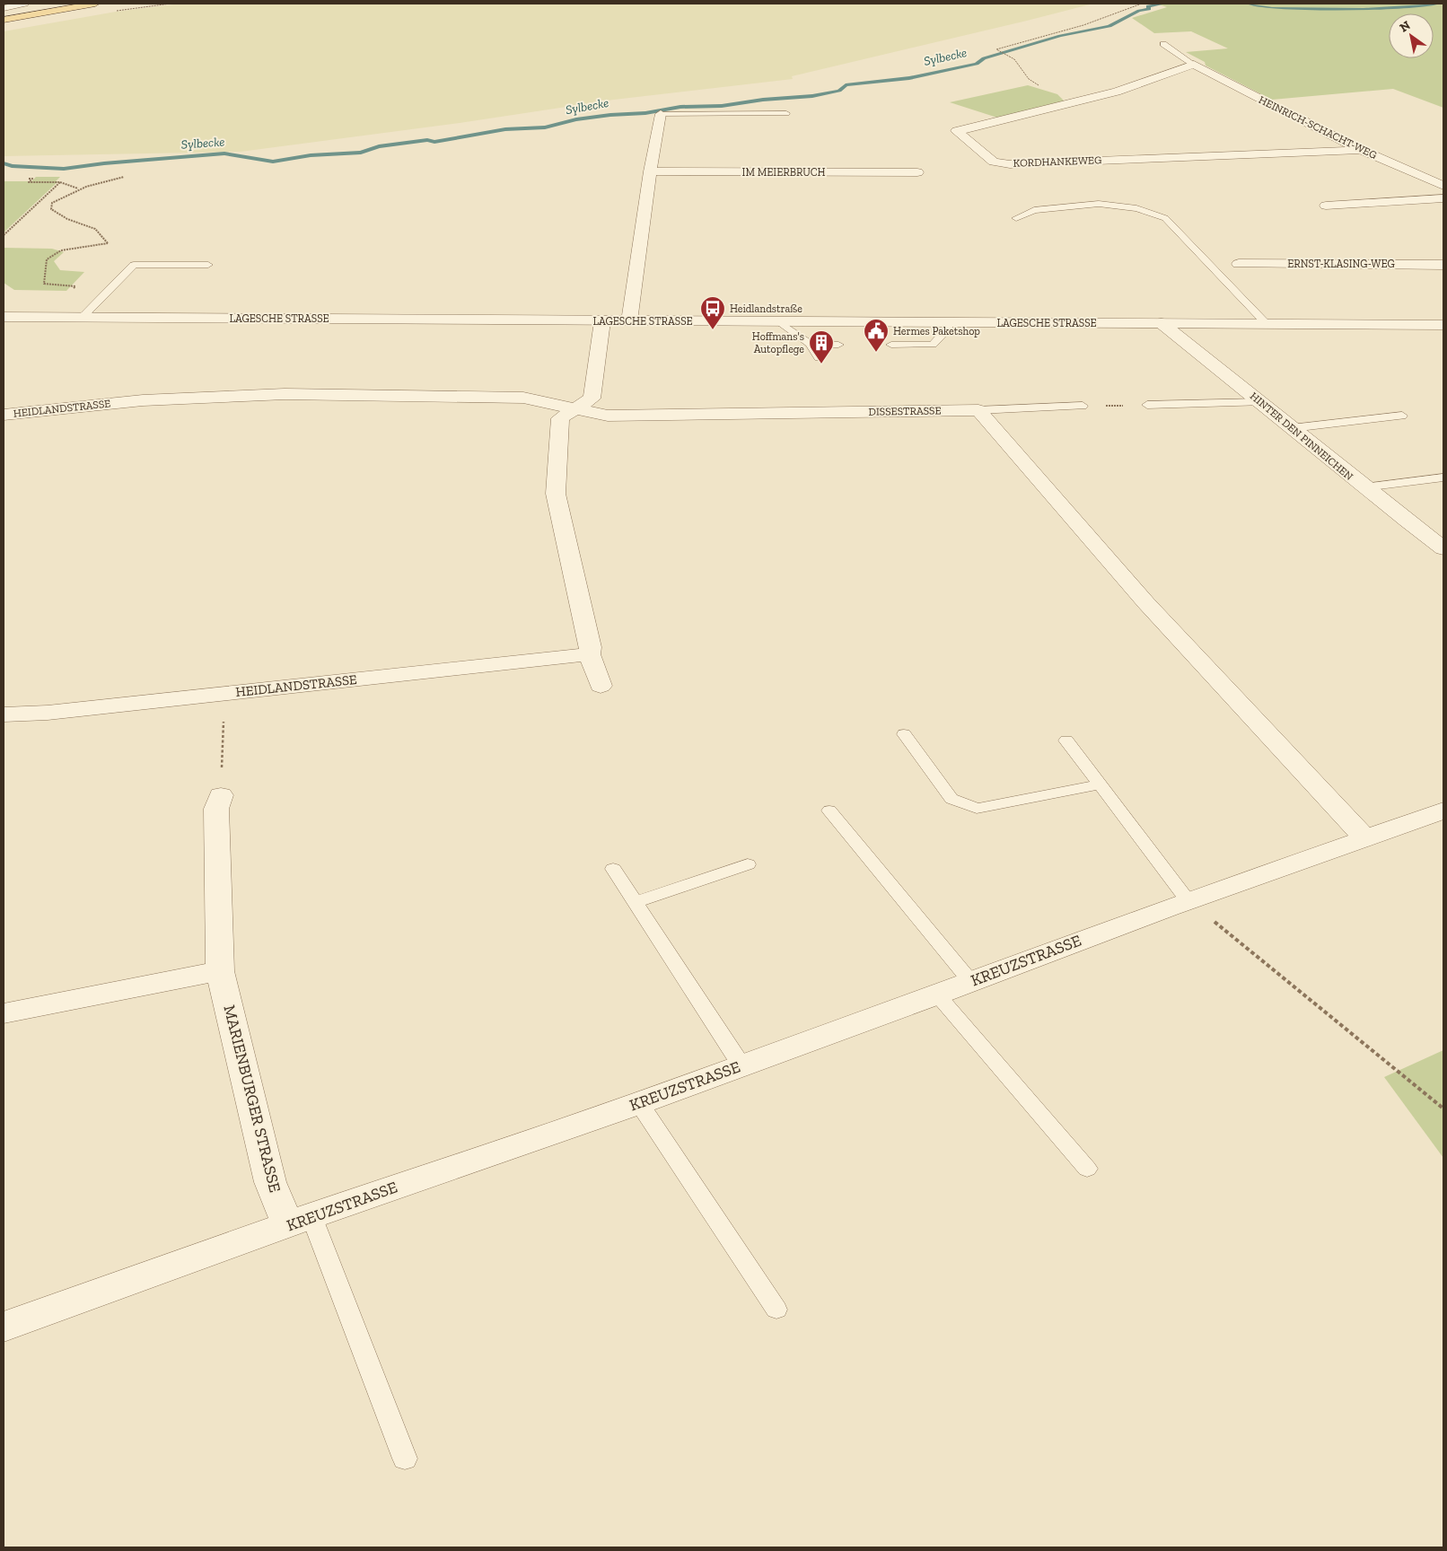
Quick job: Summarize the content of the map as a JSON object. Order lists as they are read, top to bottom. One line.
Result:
{"streets":{"street":["HEINRICH-SCHACHT-WEG","KORDHANKEWEG","IM MEIERBRUCH","ERNST-KLASING-WEG","LAGESCHE STRASSE","HEIDLANDSTRASSE","DISSESTRASSE","HINTER DEN PINNEICHEN","KREUZSTRASSE","MARIENBURGER STRASSE"]},"crossings":[["HEINRICH-SCHACHT-WEG","KORDHANKEWEG"],["LAGESCHE STRASSE","HINTER DEN PINNEICHEN"],["HEIDLANDSTRASSE","DISSESTRASSE"],["KREUZSTRASSE","MARIENBURGER STRASSE"]],"water":["Sylbecke"],"places":{"bus stop":["Heidlandstraße"],"public building":["Hermes Paketshop"],"building":["Hoffmans's Autopflege"]},"north":"top left"}
